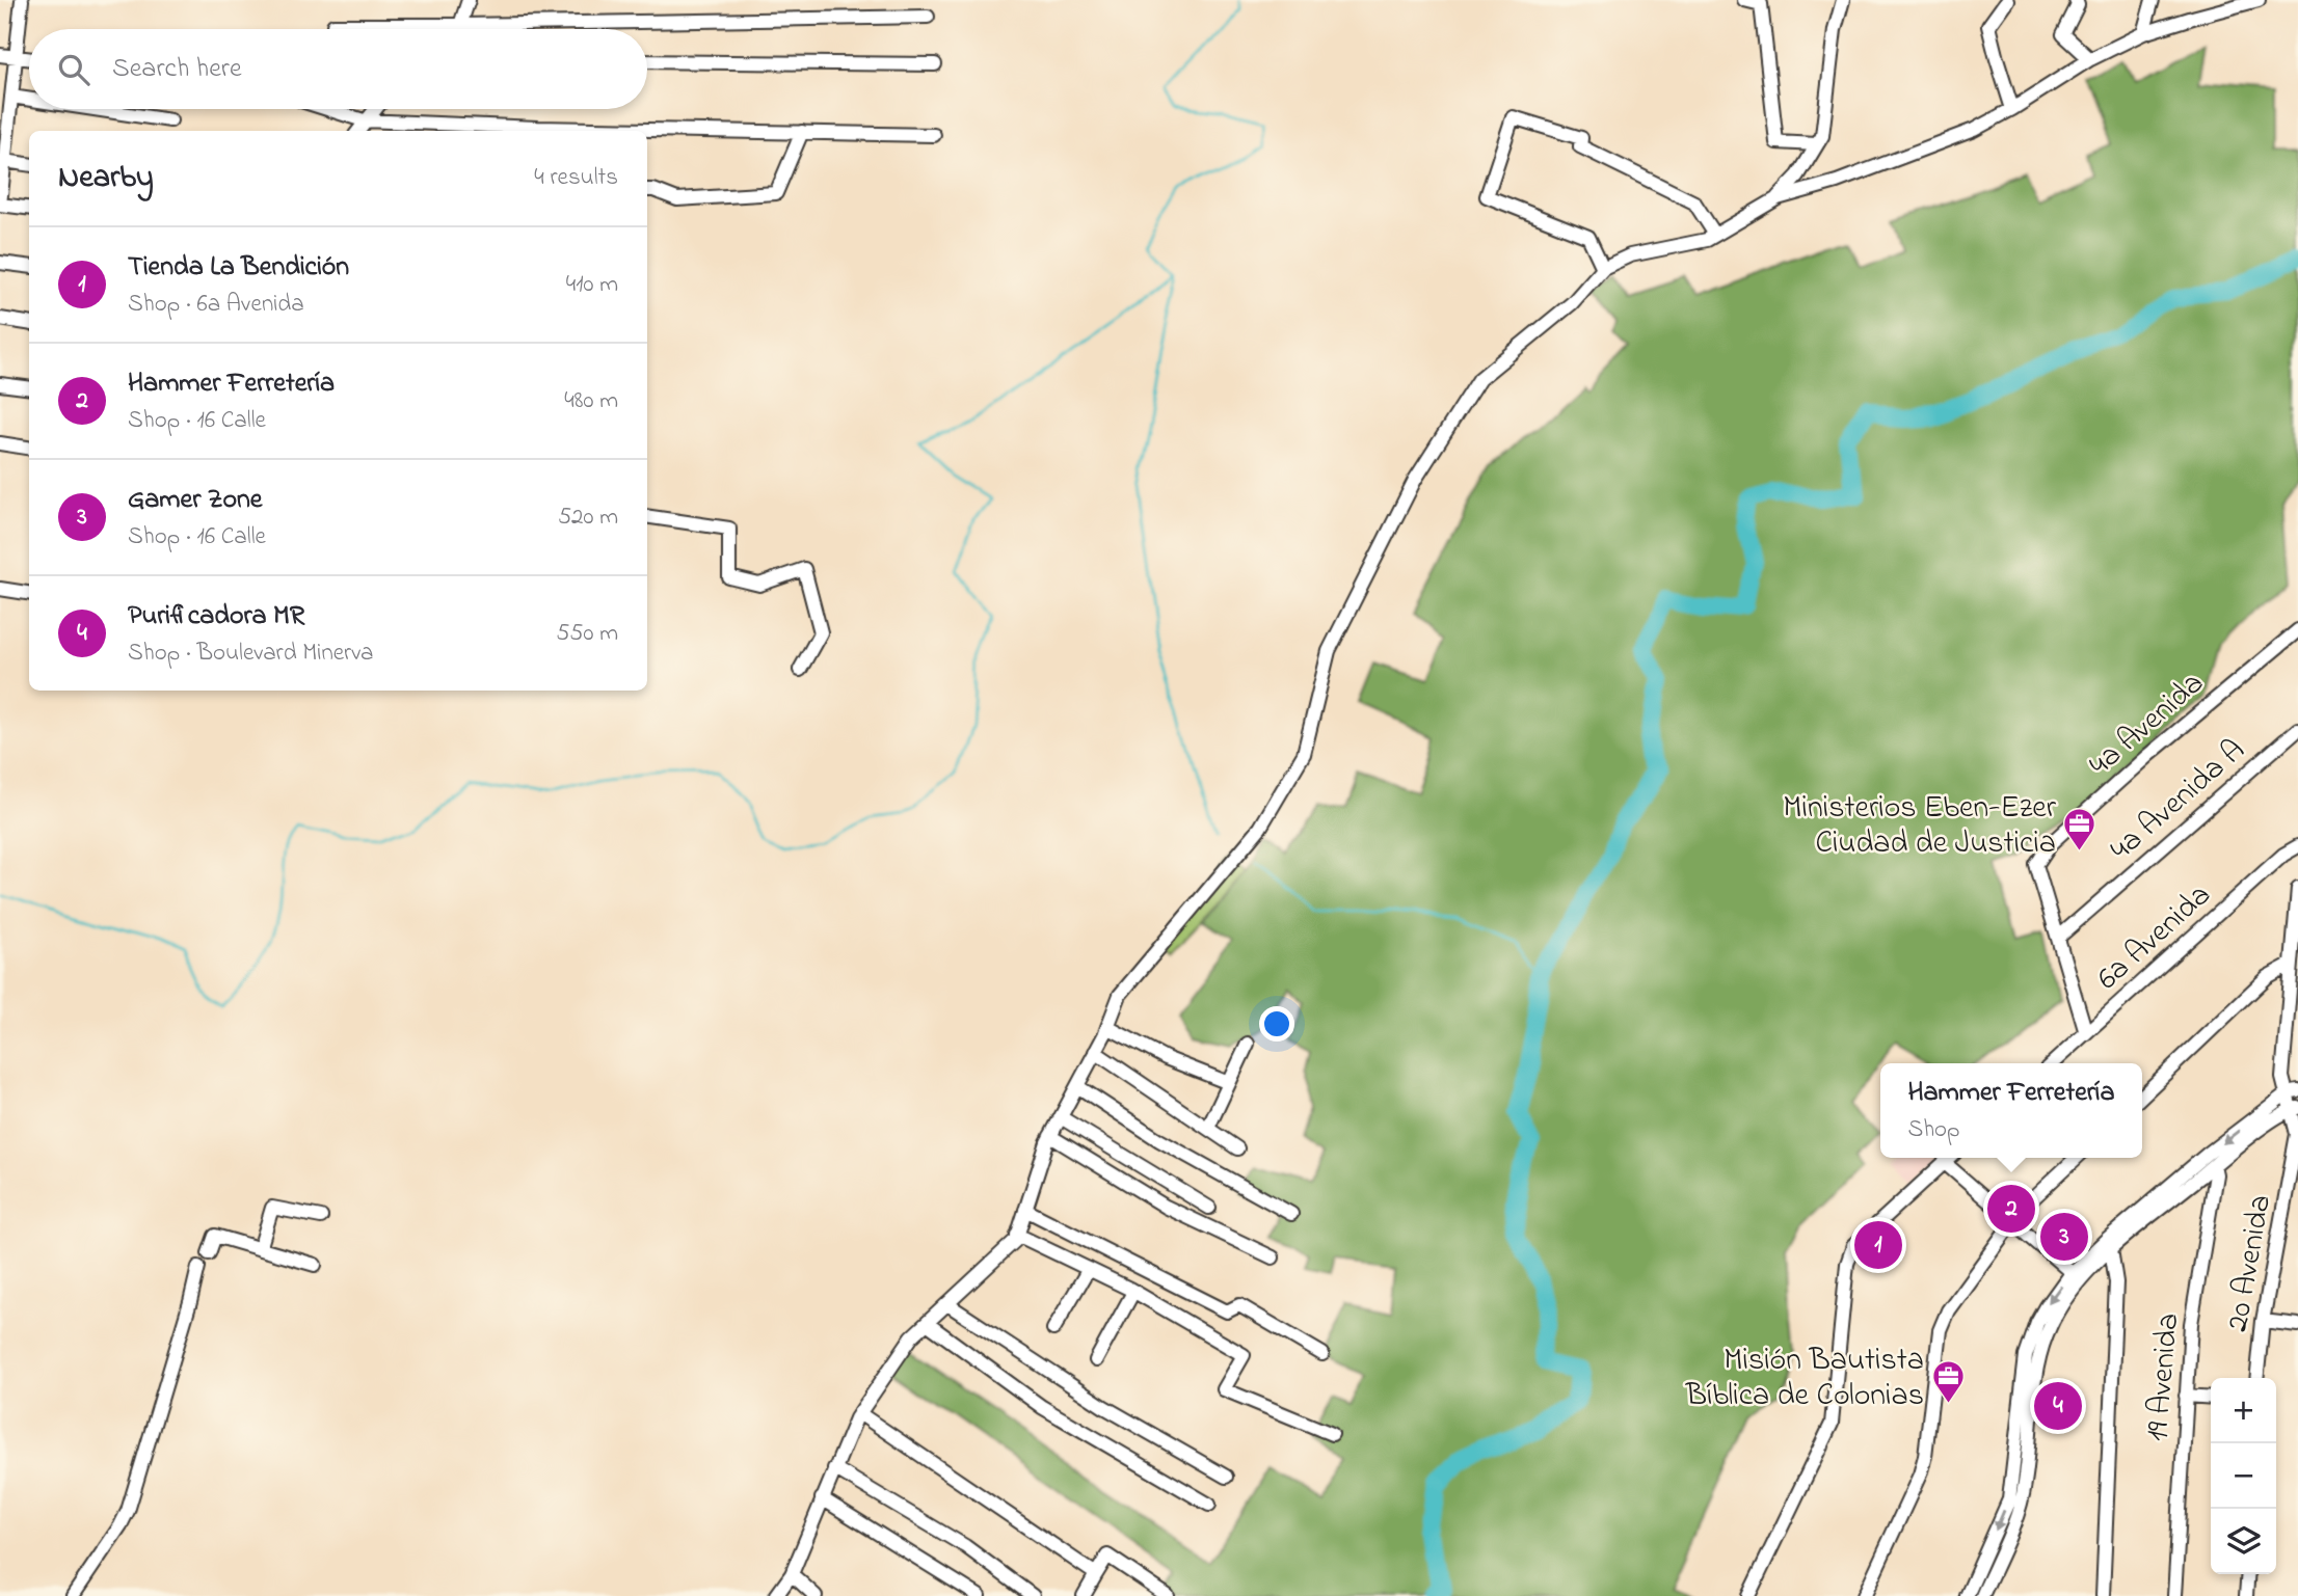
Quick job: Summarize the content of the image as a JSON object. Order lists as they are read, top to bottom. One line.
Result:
{"streets":{"street":["4a Avenida","4a Avenida A","6a Avenida","20 Avenida","19 Avenida"]},"crossings":[["4a Avenida","4a Avenida A"]],"places":{"office":["Ministerios Eben-Ezer Ciudad de Justicia","Misión Bautista Bíblica de Colonias"]},"page":{"search":"Search here","heading":["Nearby","4 results"],"list":[{"mark":"1","name":"Tienda La Bendición","note":"Shop · 6a Avenida","value":"410 m"},{"mark":"2","name":"Hammer Ferretería","note":"Shop · 16 Calle","value":"480 m"},{"mark":"3","name":"Gamer Zone","note":"Shop · 16 Calle","value":"520 m"},{"mark":"4","name":"Purificadora MR","note":"Shop · Boulevard Minerva","value":"550 m"}],"popup":["Hammer Ferretería","Shop"],"pins":["2","3","1","4"],"map_buttons":["+","−"]}}
